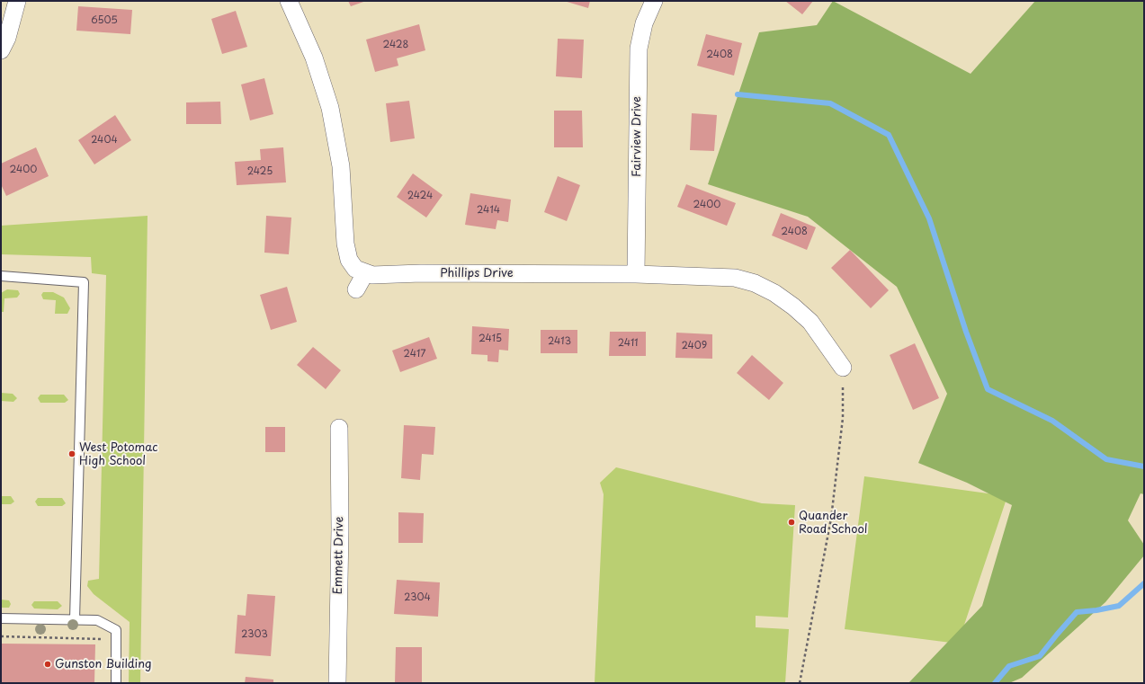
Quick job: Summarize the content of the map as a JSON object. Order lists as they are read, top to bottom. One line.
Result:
{"streets":{"street":["Fairview Drive","Phillips Drive","Emmett Drive"]},"crossings":[["Fairview Drive","Phillips Drive"]],"places":["West Potomac High School","Quander Road School","Gunston Building"],"house_numbers":["6505","2428","2408","2404","2400","2425","2424","2400","2414","2408","2415","2413","2411","2409","2417","2304","2303"]}
